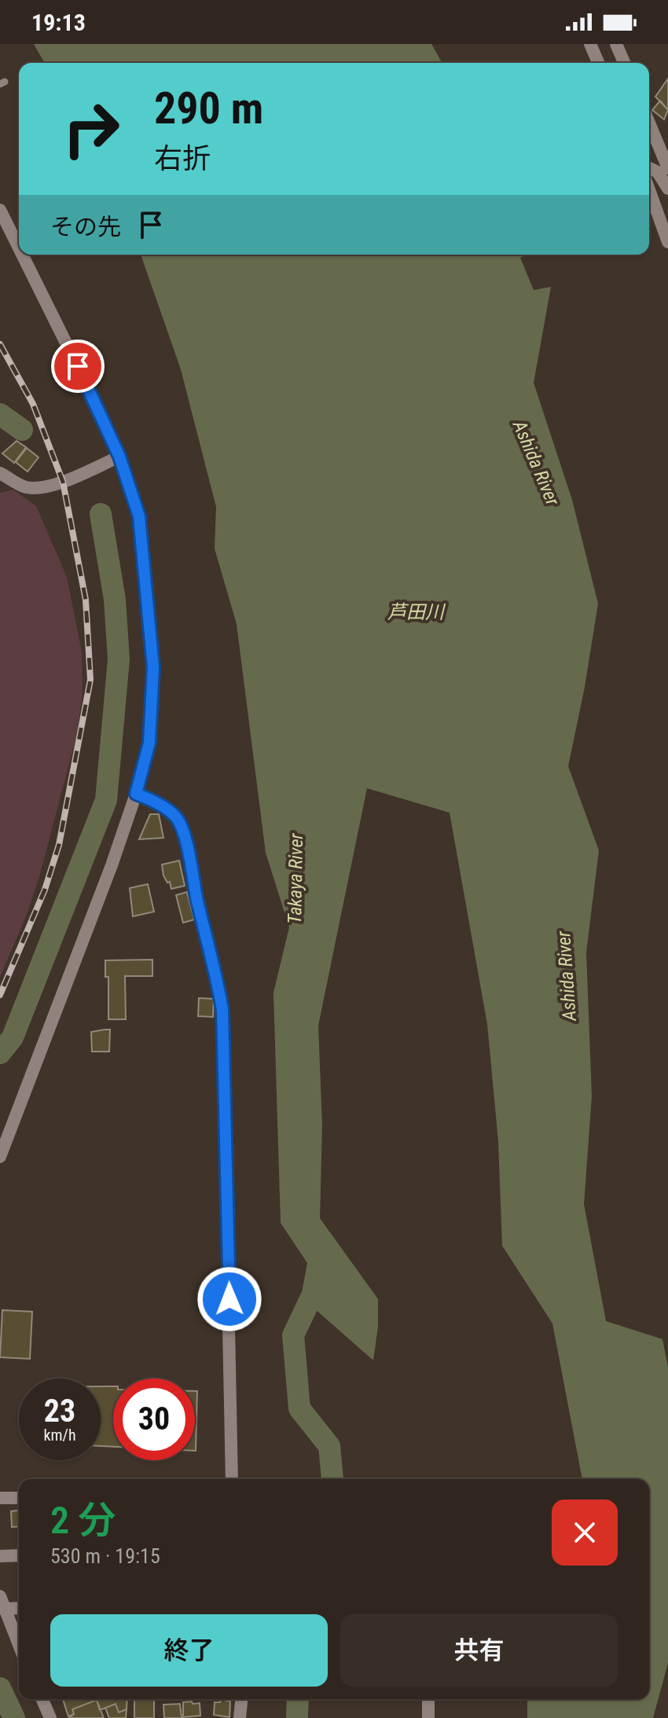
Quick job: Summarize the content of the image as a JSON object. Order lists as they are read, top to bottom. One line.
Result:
{"water":["Ashida River","芦田川","Takaya River"],"page":{"status":"19:13","turn":["290 m","右折"],"then":"その先","speed":"23 km/h","limit":"30","heading":["2 分","530 m · 19:15"],"buttons":["終了","共有"]}}
